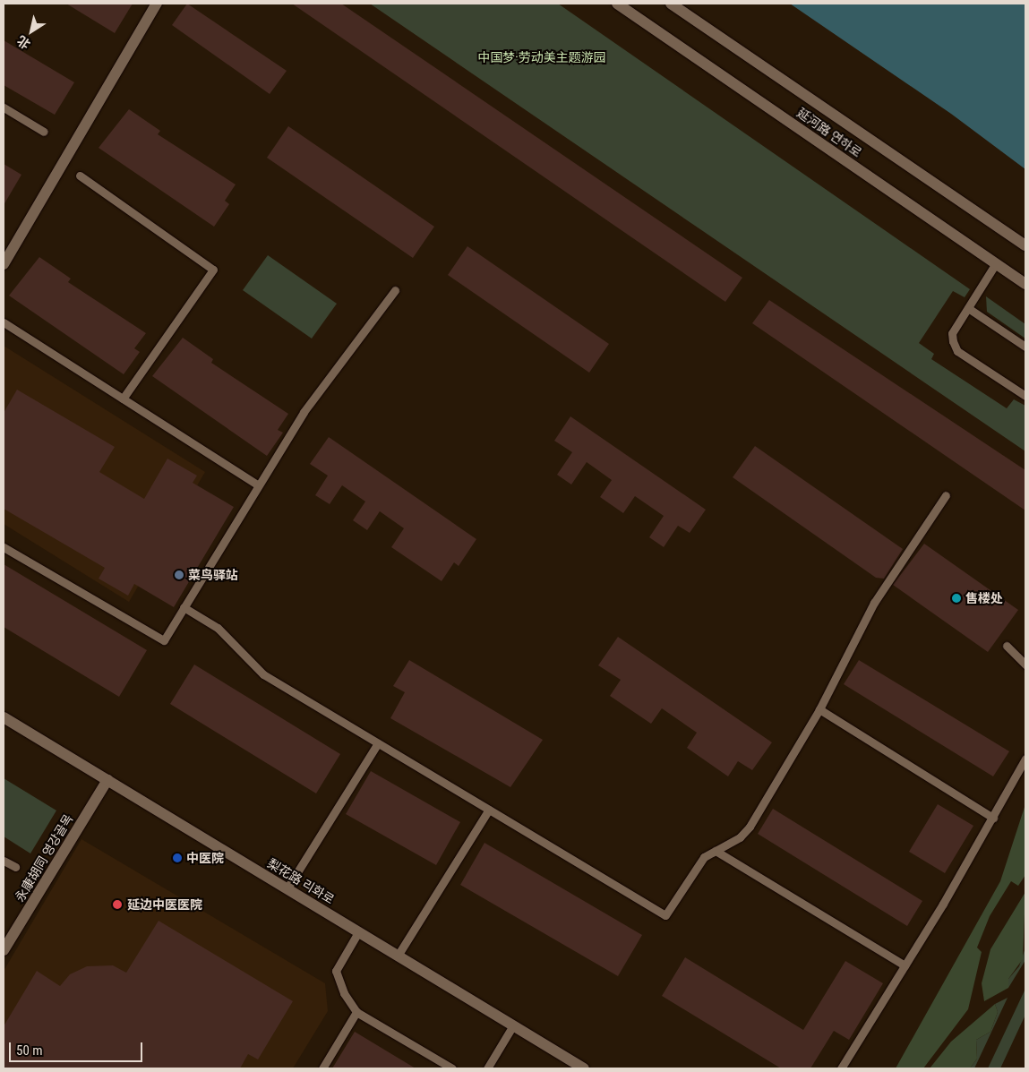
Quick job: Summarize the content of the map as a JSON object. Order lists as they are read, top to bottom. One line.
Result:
{"streets":{"street":["延河路 연하로","永康胡同 영강골목","梨花路 리화로"]},"crossings":[["永康胡同 영강골목","梨花路 리화로"]],"parks":["中国梦·劳动美主题游园"],"places":["菜鸟驿站","售楼处","中医院","延边中医医院"],"scale_bar":"50 m","north":"bottom left"}
